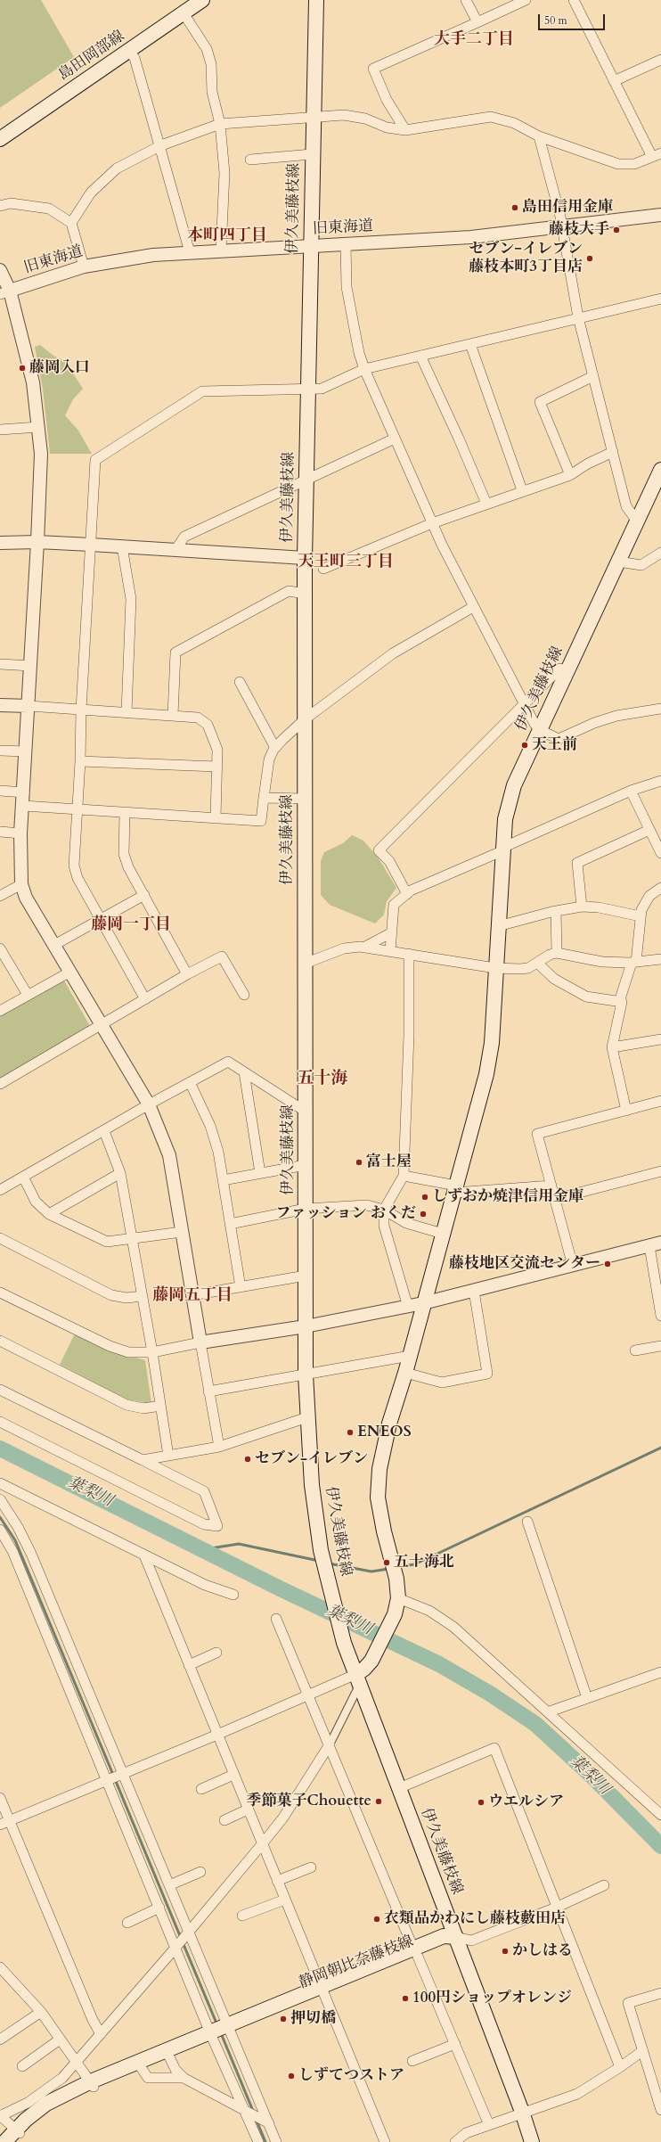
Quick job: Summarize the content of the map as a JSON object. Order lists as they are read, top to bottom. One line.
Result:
{"streets":{"main road":["島田岡部線","伊久美藤枝線","静岡朝比奈藤枝線"],"street":["旧東海道"]},"crossings":[["伊久美藤枝線","旧東海道"],["伊久美藤枝線","静岡朝比奈藤枝線"]],"districts":["大手二丁目","本町四丁目","天王町三丁目","藤岡一丁目","五十海","藤岡五丁目"],"water":["葉梨川"],"places":["島田信用金庫","藤枝大手","セブン−イレブン 藤枝本町3丁目店","藤岡入口","天王前","富士屋","しずおか焼津信用金庫","ファッション おくだ","藤枝地区交流センター","ENEOS","セブン-イレブン","五十海北","季節菓子Chouette","ウエルシア","衣類品かわにし藤枝藪田店","かしはる","100円ショップオレンジ","押切橋","しずてつストア"],"scale_bar":"50 m"}
